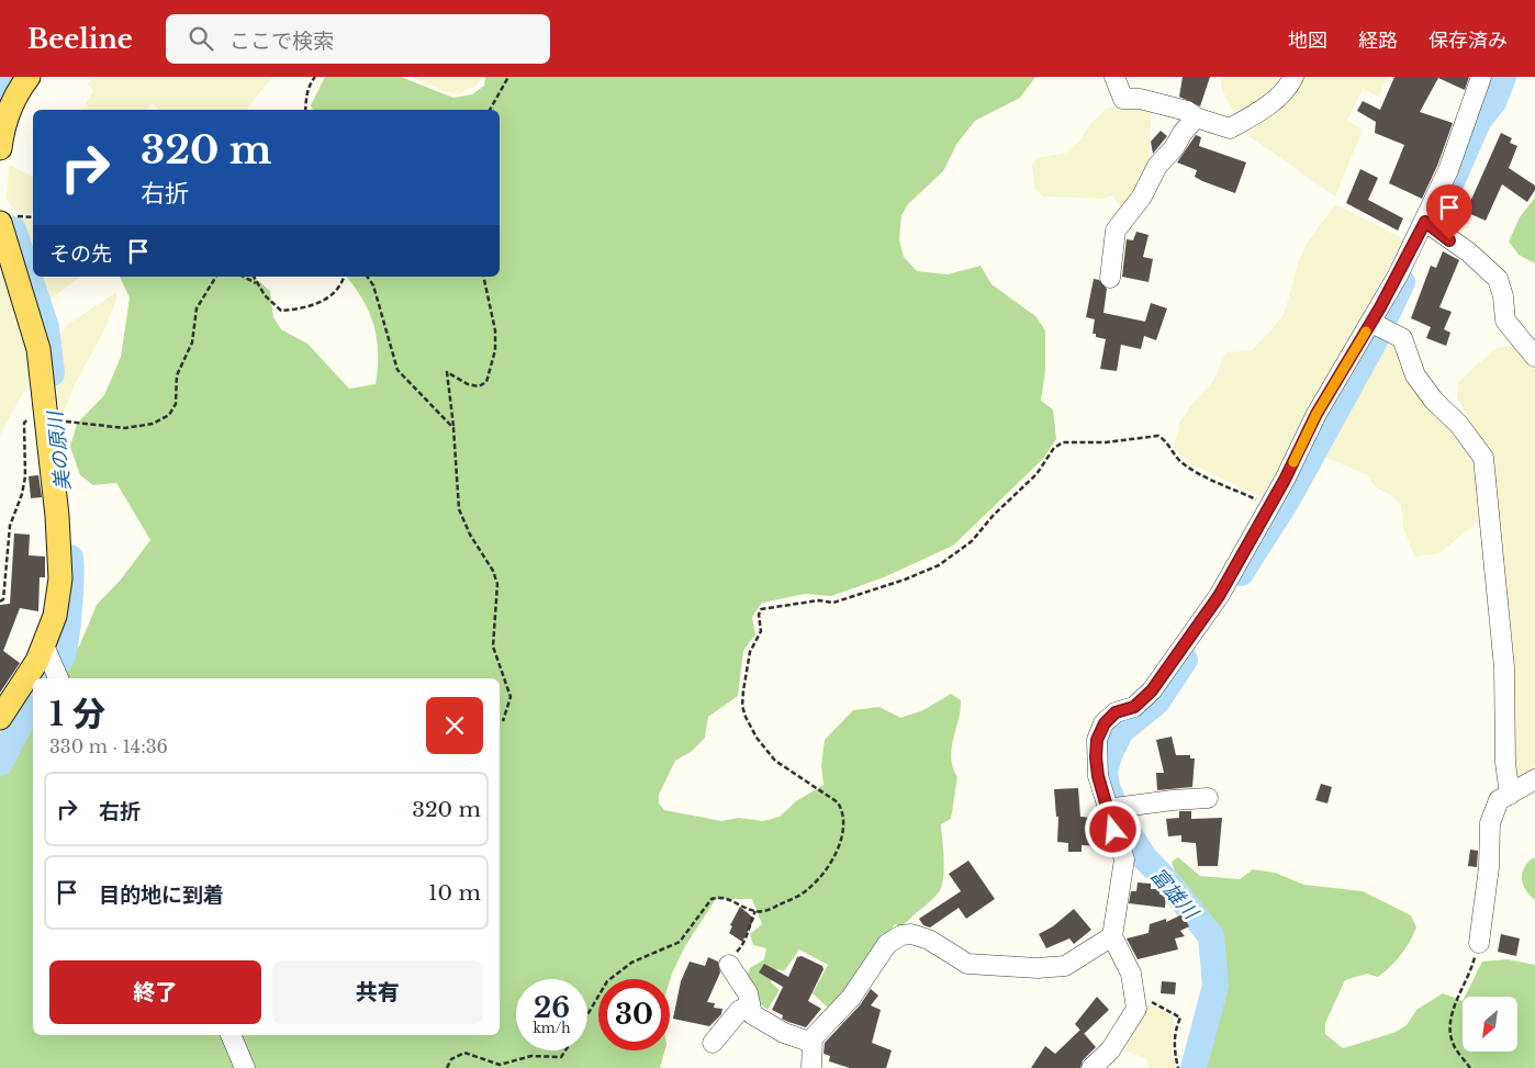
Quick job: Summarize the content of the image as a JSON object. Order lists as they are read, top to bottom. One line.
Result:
{"water":["美の原川","富雄川"],"north":"bottom left","page":{"header":"Beeline","search":"ここで検索","nav":["地図","経路","保存済み"],"turn":["320 m","右折"],"then":"その先","heading":["1 分","330 m · 14:36"],"list":[{"name":"右折","value":"320 m"},{"name":"目的地に到着","value":"10 m"}],"buttons":["終了","共有"],"speed":"26 km/h","limit":"30"}}
